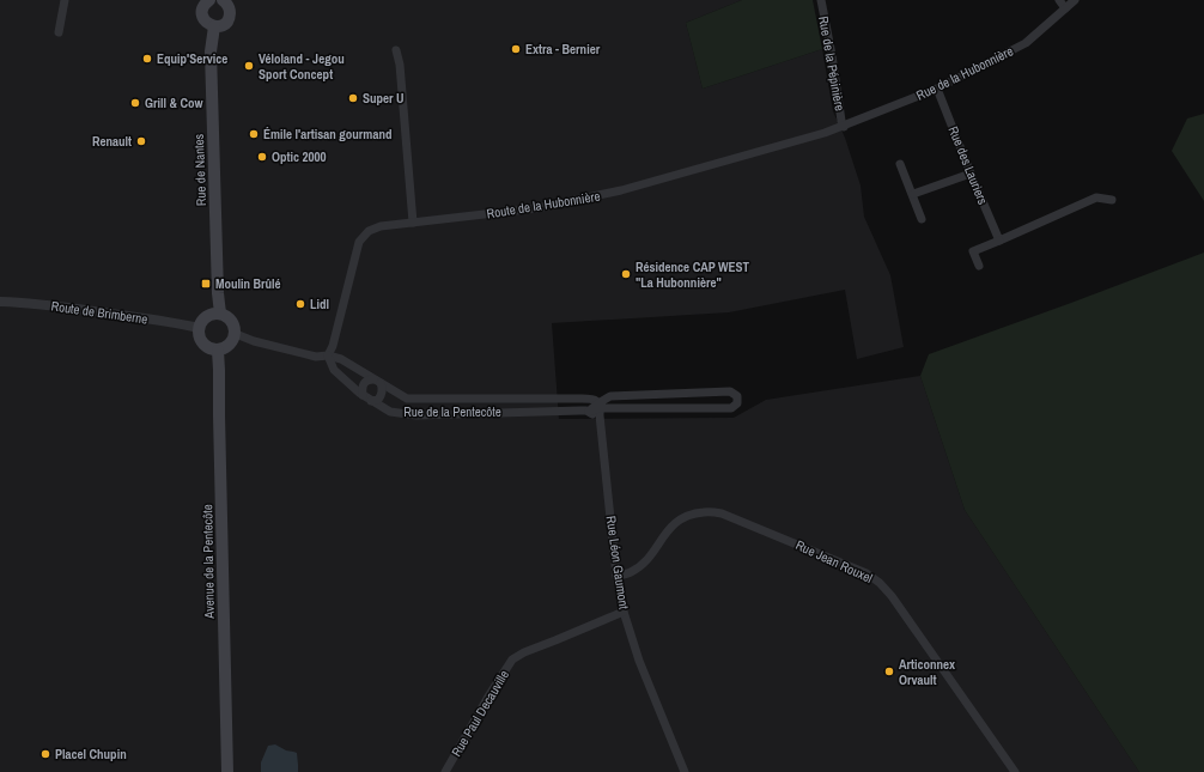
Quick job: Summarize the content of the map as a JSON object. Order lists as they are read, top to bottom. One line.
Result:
{"streets":{"main road":["Rue de Nantes","Avenue de la Pentecôte"],"street":["Rue de la Pépinière","Rue de la Hubonnière","Rue des Lauriers","Route de la Hubonnière","Route de Brimberne","Rue de la Pentecôte","Rue Jean Rouxel","Rue Léon Gaumont","Rue Paul Decauville"]},"crossings":[["Rue de la Pépinière","Rue de la Hubonnière"],["Rue de la Pépinière","Route de la Hubonnière"],["Rue de la Hubonnière","Rue des Lauriers"],["Rue de la Hubonnière","Route de la Hubonnière"],["Rue de Nantes","Route de Brimberne"],["Rue de Nantes","Avenue de la Pentecôte"],["Route de la Hubonnière","Rue de la Pentecôte"],["Route de Brimberne","Avenue de la Pentecôte"],["Rue de la Pentecôte","Rue Léon Gaumont"],["Rue Jean Rouxel","Rue Léon Gaumont"],["Rue Léon Gaumont","Rue Paul Decauville"]],"places":{"other":["Extra - Bernier","Equip'Service","Véloland - Jegou Sport Concept","Super U","Grill & Cow","Émile l'artisan gourmand","Renault","Optic 2000","Résidence CAP WEST \"La Hubonnière\"","Lidl","Articonnex Orvault","Placel Chupin"],"transit":["Moulin Brûlé"]}}
